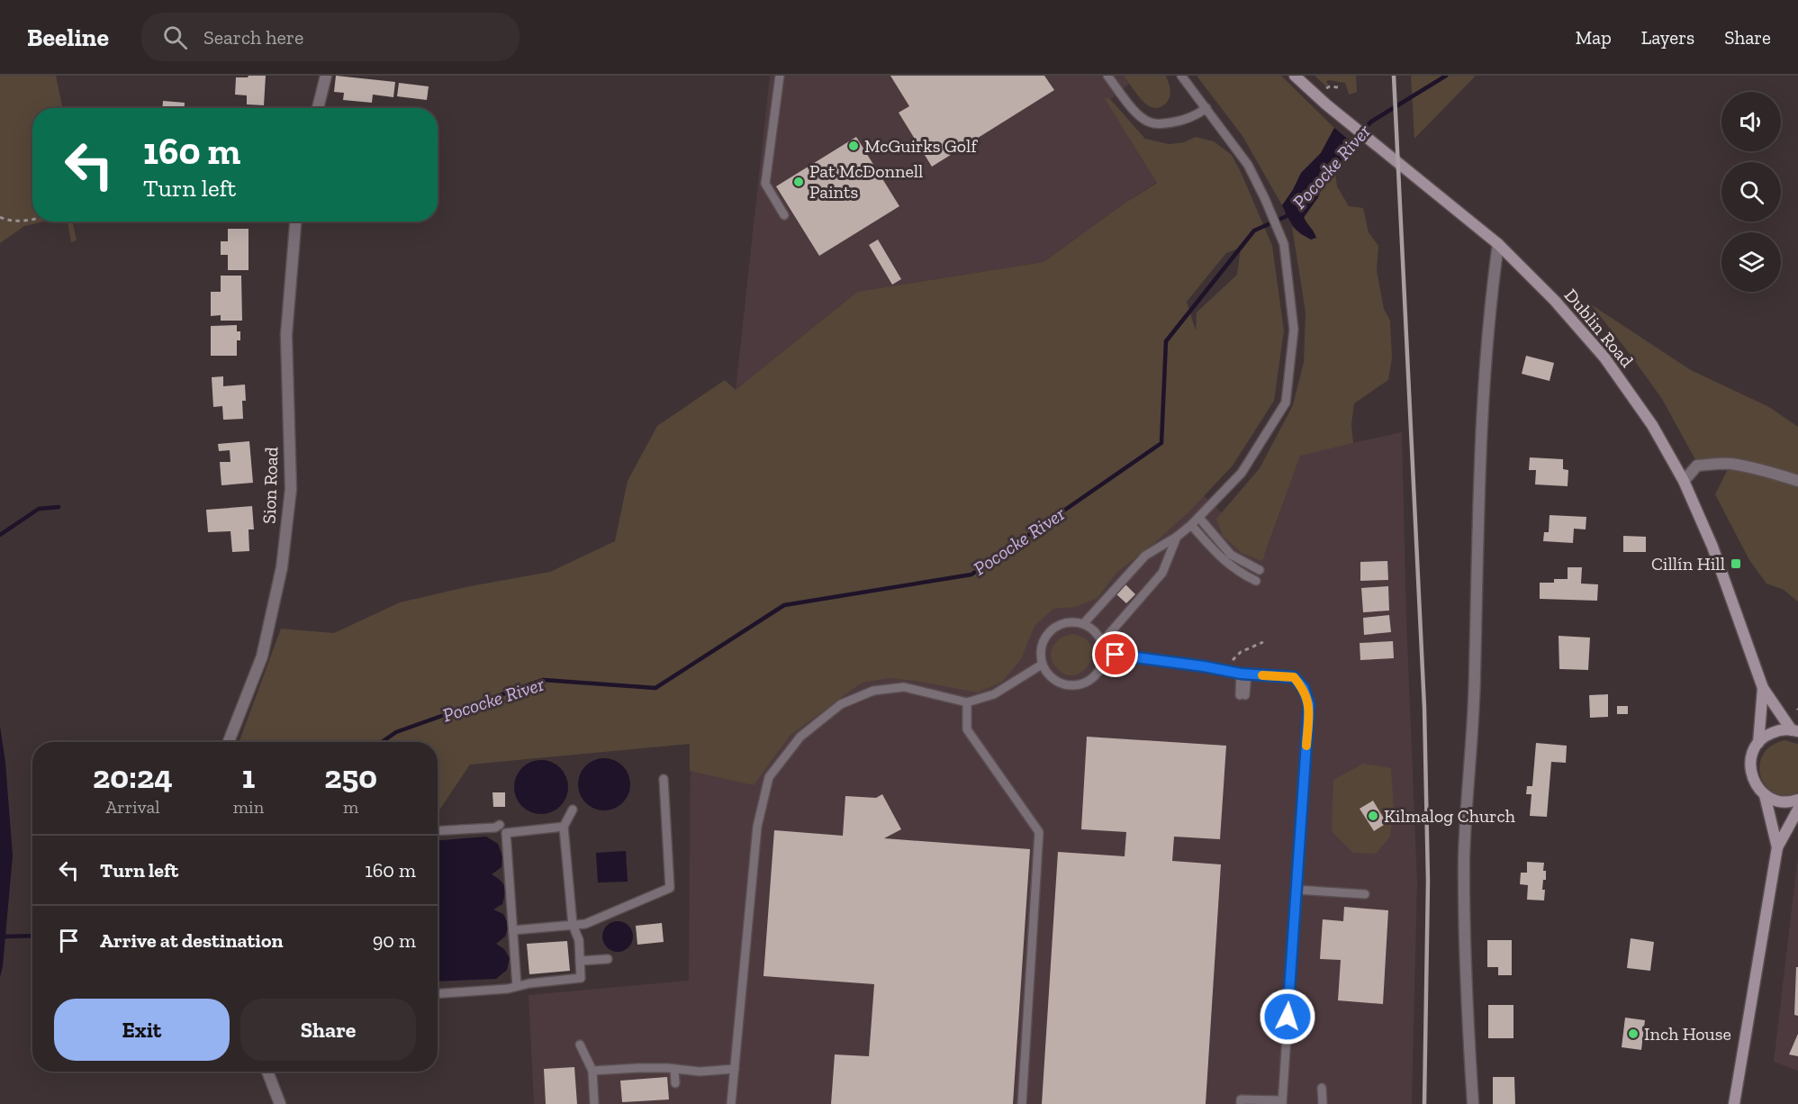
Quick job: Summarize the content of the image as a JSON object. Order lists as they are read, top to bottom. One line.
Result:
{"streets":{"main road":["Dublin Road"],"street":["Sion Road"]},"water":["Pococke River"],"places":{"other":["McGuirks Golf","Pat McDonnell Paints","Kilmalog Church","Inch House"],"transit":["Cillín Hill"]},"page":{"header":"Beeline","search":"Search here","nav":["Map","Layers","Share"],"turn":["160 m","Turn left"],"eta":["20:24","Arrival","1","min","250","m"],"list":[{"name":"Turn left","value":"160 m"},{"name":"Arrive at destination","value":"90 m"}],"buttons":["Exit","Share"]}}
